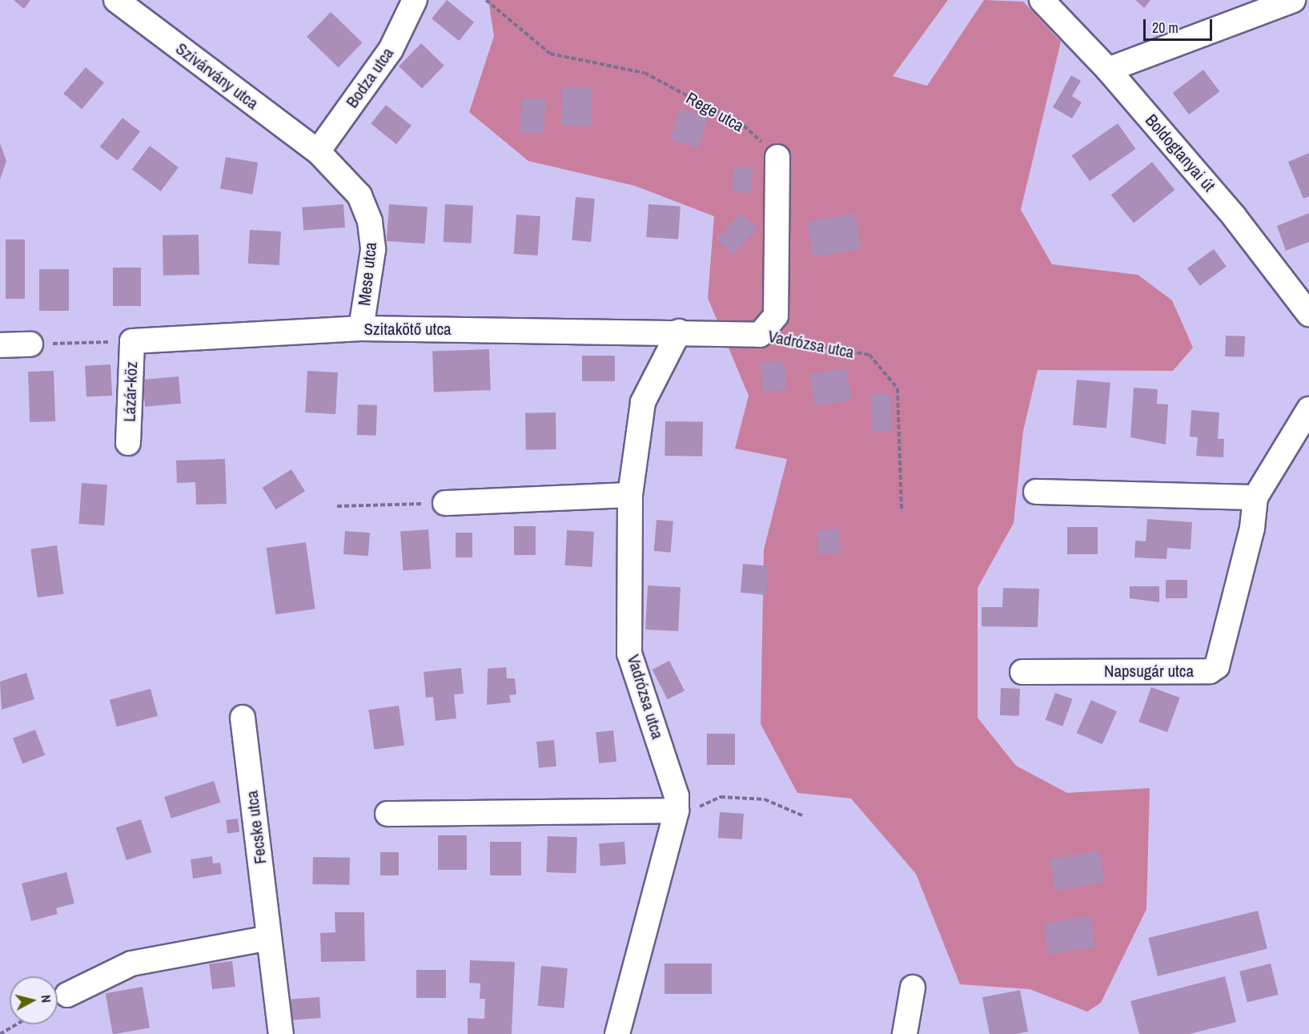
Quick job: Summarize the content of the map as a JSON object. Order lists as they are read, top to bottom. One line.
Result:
{"streets":{"street":["Szivárvány utca","Bodza utca","Boldogtanyai út","Mese utca","Szitakötő utca","Vadrózsa utca","Lázár-köz","Napsugár utca","Fecske utca"],"path":["Rege utca"]},"crossings":[["Szivárvány utca","Bodza utca"],["Szivárvány utca","Mese utca"],["Bodza utca","Mese utca"],["Mese utca","Szitakötő utca"],["Szitakötő utca","Vadrózsa utca"],["Szitakötő utca","Lázár-köz"]],"scale_bar":"20 m","north":"right"}
